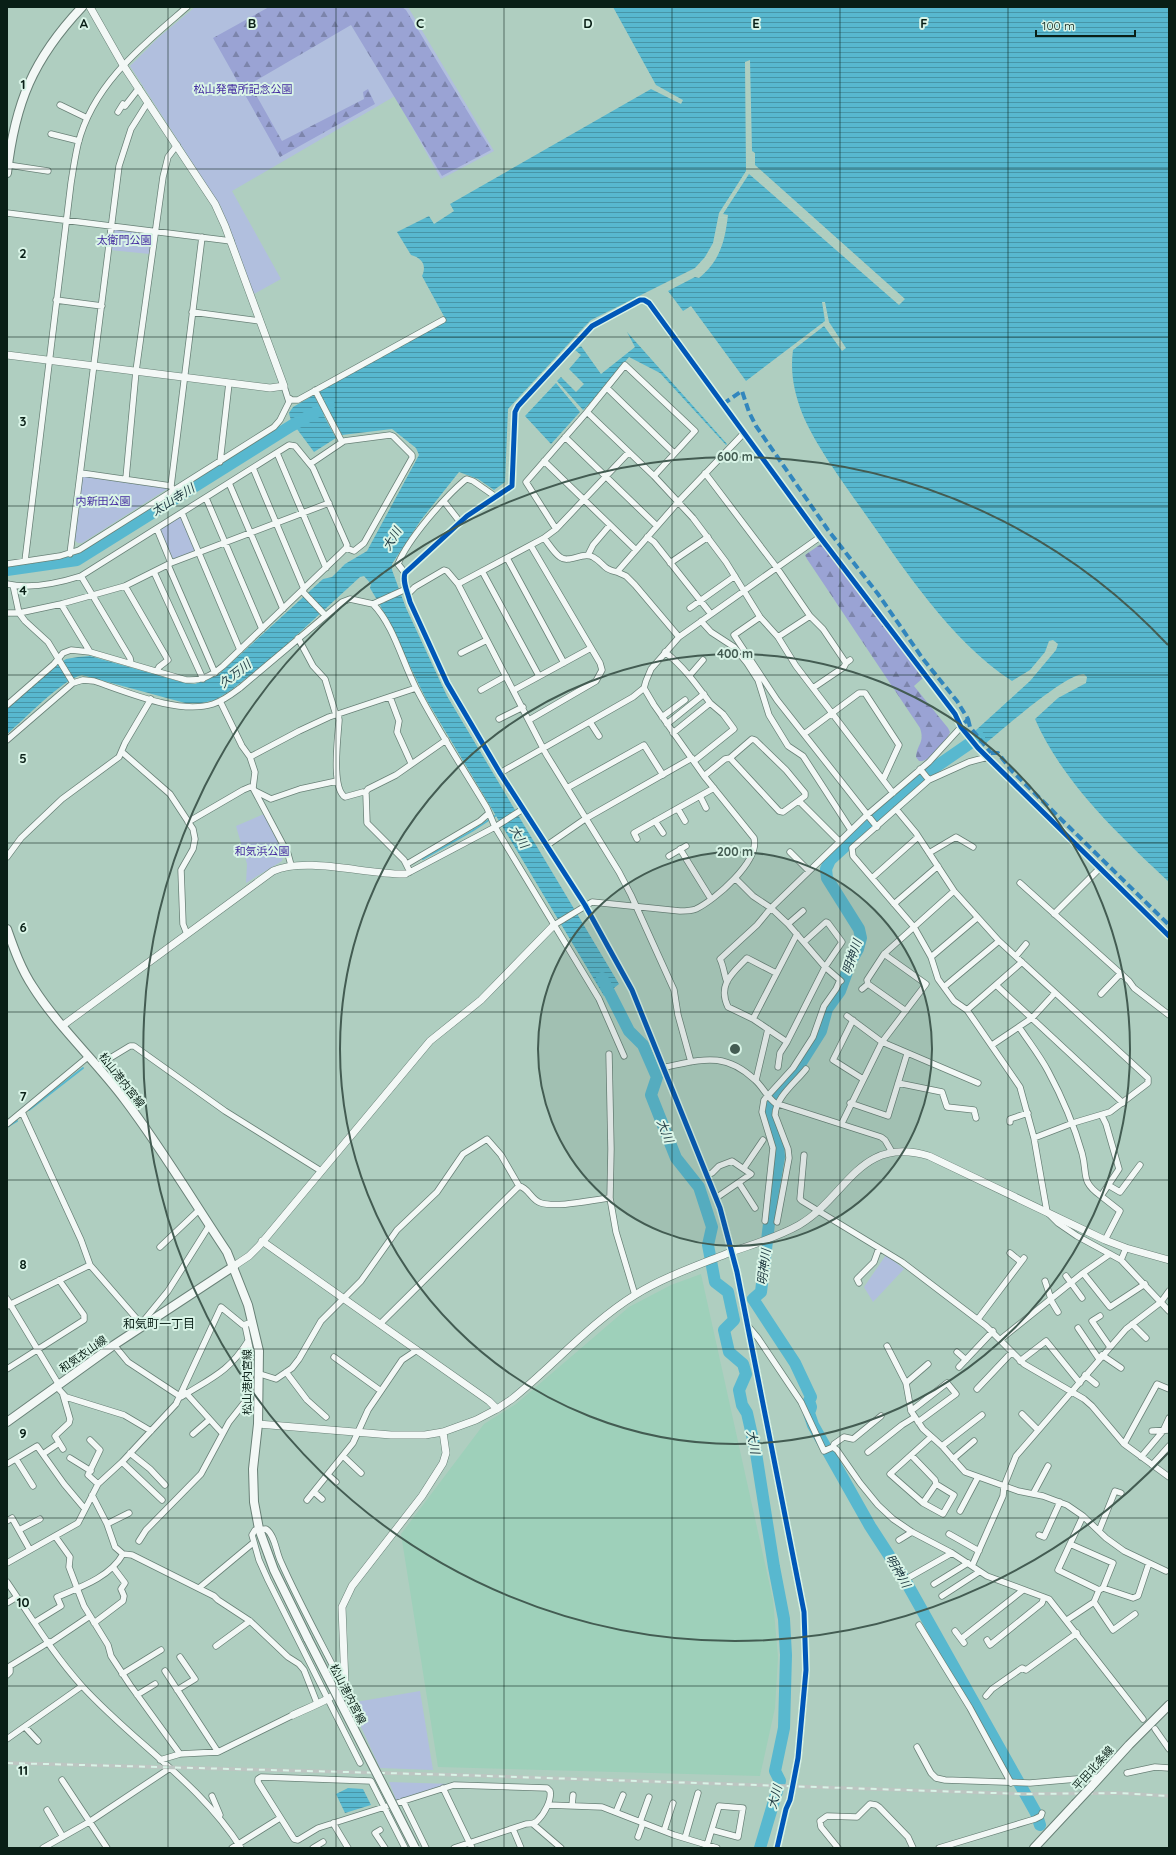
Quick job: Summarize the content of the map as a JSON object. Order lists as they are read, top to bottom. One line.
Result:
{"streets":{"main road":["松山港内宮線","和気衣山線","平田北条線"]},"crossings":[["松山港内宮線","和気衣山線"]],"districts":["和気町一丁目"],"water":["太山寺川","大川","久万川","明神川"],"parks":["松山発電所記念公園","太衛門公園","内新田公園","和気浜公園"],"scale_bar":"100 m","grid":{"columns":["A","B","C","D","E","F"],"rows":["1","2","3","4","5","6","7","8","9","10","11"]},"rings":["600 m","400 m","200 m"]}
